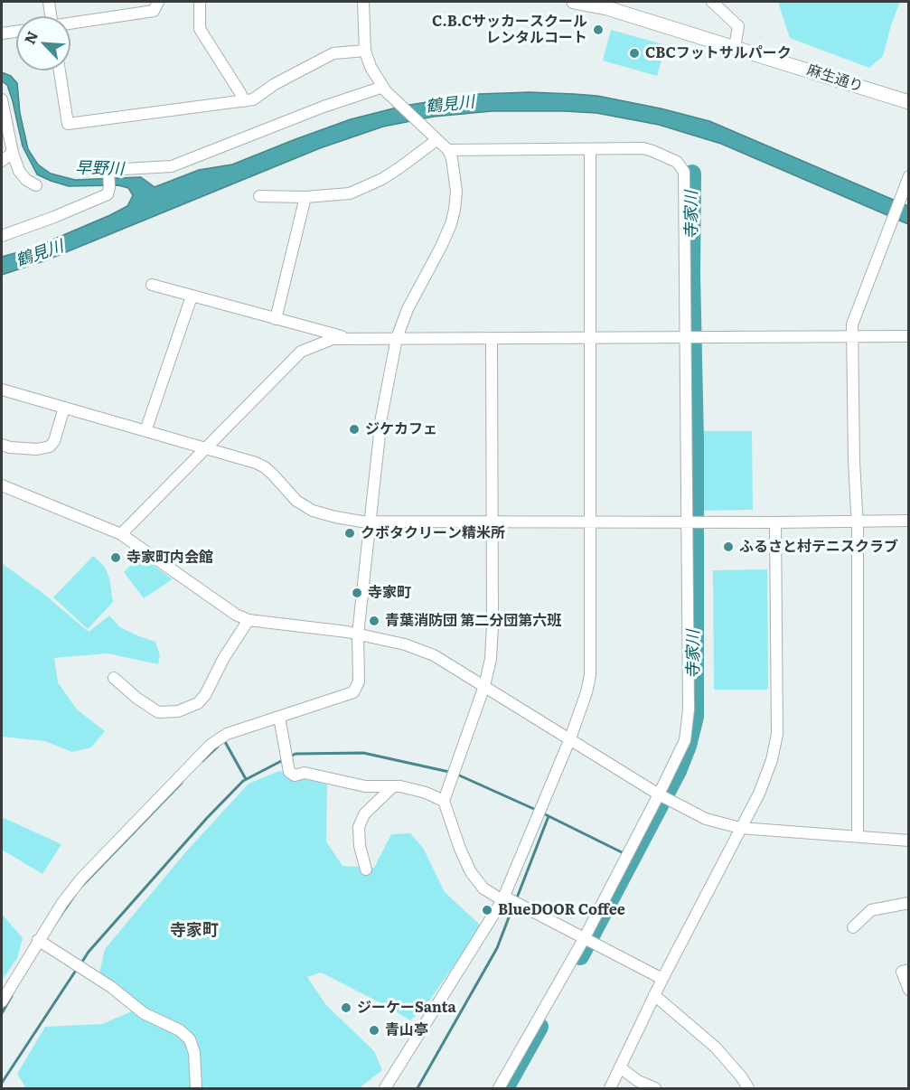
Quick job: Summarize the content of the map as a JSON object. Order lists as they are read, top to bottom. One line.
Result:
{"streets":{"main road":["麻生通り"]},"districts":["寺家町"],"water":["鶴見川","早野川","寺家川"],"places":["C.B.Cサッカースクール レンタルコート","CBCフットサルパーク","ジケカフェ","クボタクリーン精米所","ふるさと村テニスクラブ","寺家町内会館","寺家町","青葉消防団 第二分団第六班","BlueDOOR Coffee","ジーケーSanta","青山亭"],"north":"top left"}
